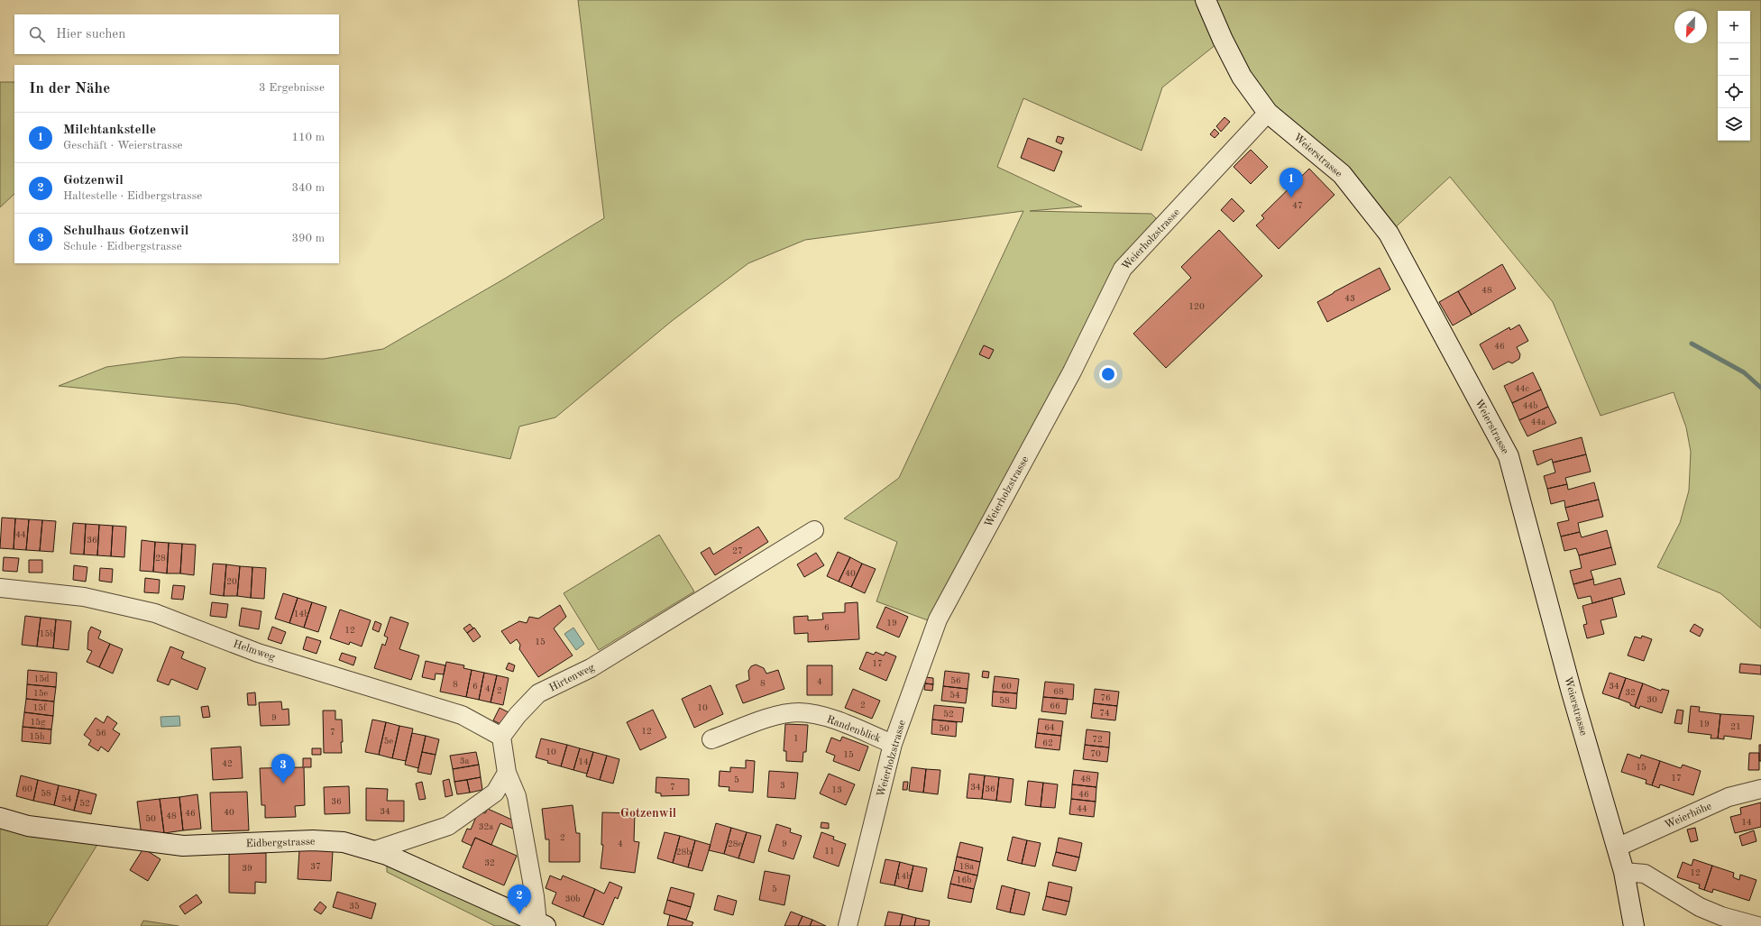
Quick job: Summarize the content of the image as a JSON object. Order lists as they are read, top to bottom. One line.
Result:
{"streets":{"street":["Weierstrasse","Weierholzstrasse","Helmweg","Hirtenweg","Randenblick","Weierhöhe","Eidbergstrasse"]},"crossings":[["Weierstrasse","Weierholzstrasse"],["Weierstrasse","Weierhöhe"],["Weierholzstrasse","Randenblick"],["Helmweg","Hirtenweg"]],"districts":["Gotzenwil"],"house_numbers":["47","48","43","120","46","44c","44b","44a","44","36","27","28","40","20","14b","19","6","12","15b","15","17","15d","56","4","8","8","6","60","34","4","2","68","32","15e","54","76","30","58","2","66","15f","10","74","52","9","15g","19","21","64","50","12","7","56","15h","1","72","5e","62","10","70","15","3a","14","42","15","17","48","5","3","7","34","60","36","13","58","46","54","36","52","44","34","40","46","48","50","14","32a","2","4","28e","9","11","28b","32","37","18a","39","12","14b","16b","5","30b","35"],"north":"bottom left","page":{"map_buttons":["+","−"],"search":"Hier suchen","heading":["In der Nähe","3 Ergebnisse"],"list":[{"mark":"1","name":"Milchtankstelle","note":"Geschäft · Weierstrasse","value":"110 m"},{"mark":"2","name":"Gotzenwil","note":"Haltestelle · Eidbergstrasse","value":"340 m"},{"mark":"3","name":"Schulhaus Gotzenwil","note":"Schule · Eidbergstrasse","value":"390 m"}],"pins":["1","3","2"]}}
